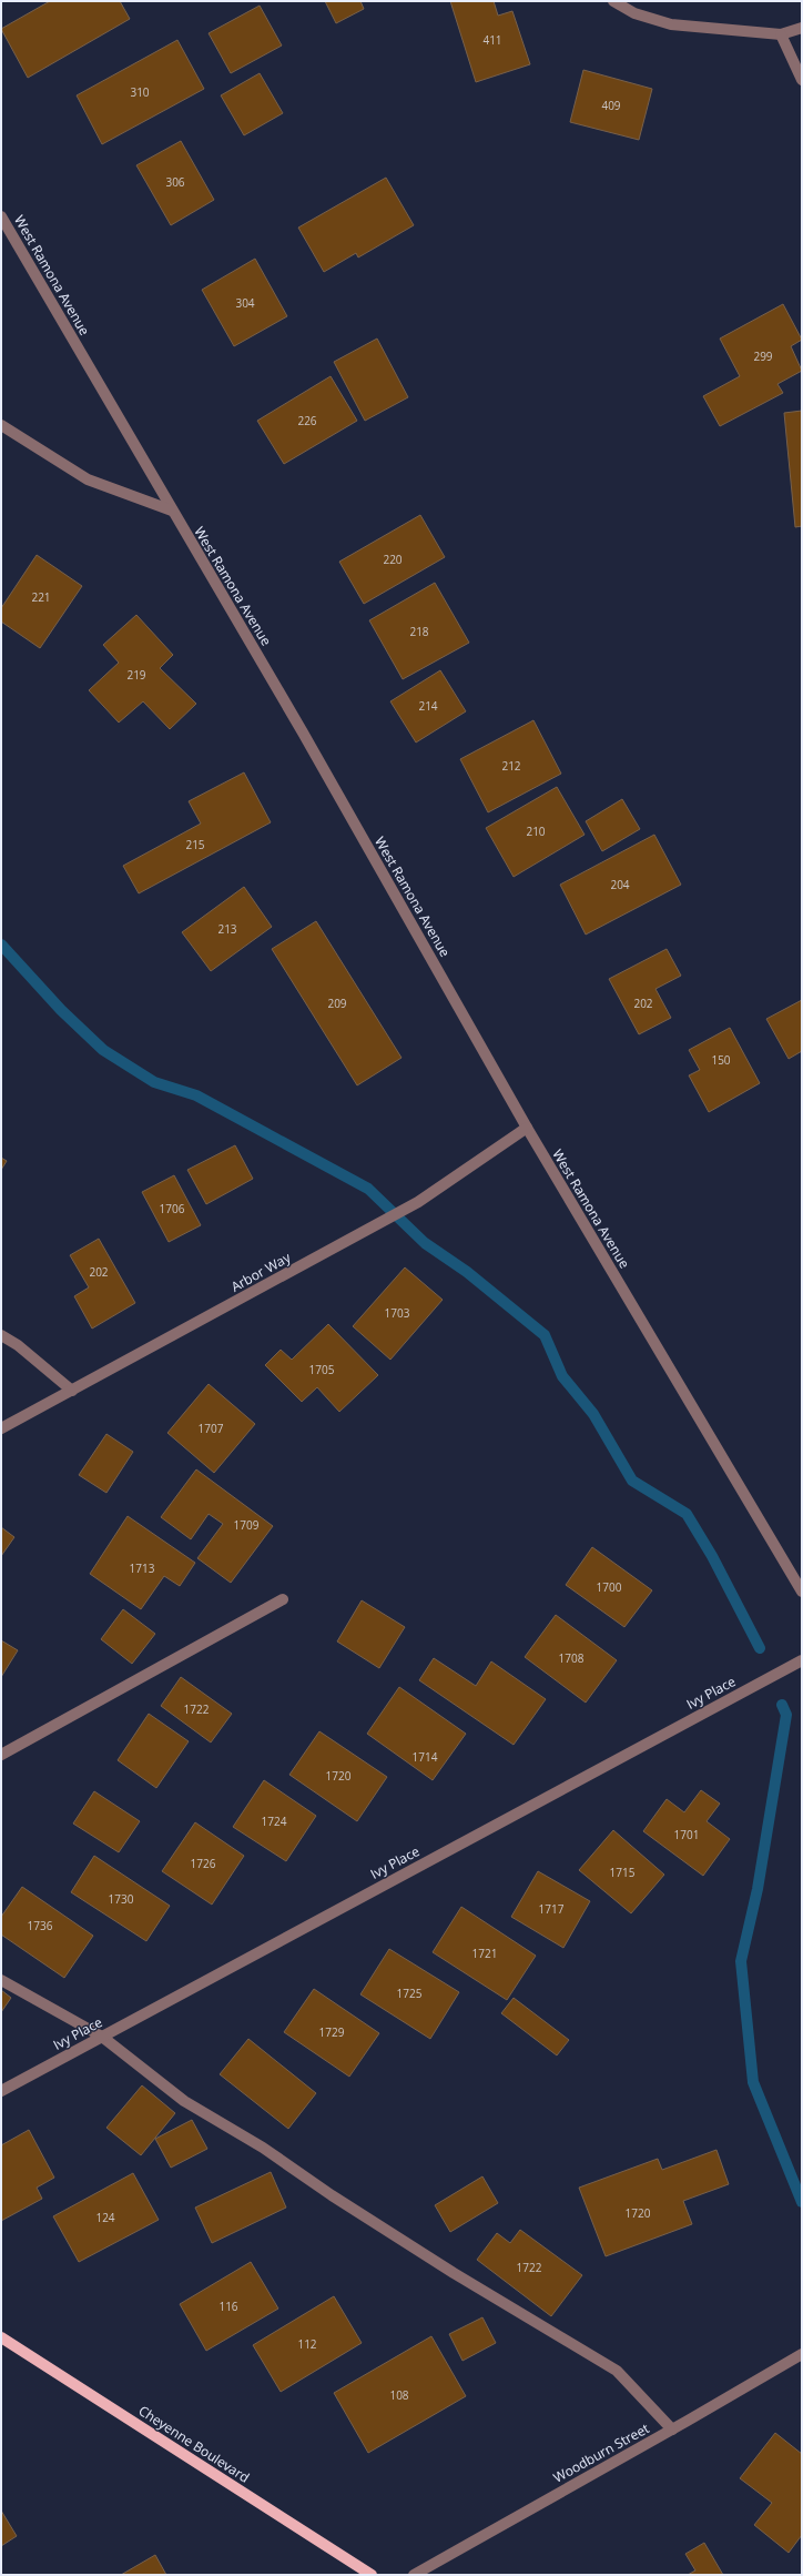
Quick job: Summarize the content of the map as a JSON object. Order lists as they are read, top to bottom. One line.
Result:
{"streets":{"main road":["Cheyenne Boulevard"],"street":["West Ramona Avenue","Arbor Way","Ivy Place","Woodburn Street"]},"crossings":[["West Ramona Avenue","Arbor Way"]],"house_numbers":["411","310","409","306","304","299","226","220","221","218","219","214","212","210","215","204","213","209","202","150","1706","202","1703","1705","1707","1709","1713","1700","1708","1722","1714","1720","1724","1701","1726","1715","1730","1717","1736","1721","1725","1729","1720","124","1722","116","112","108"]}
